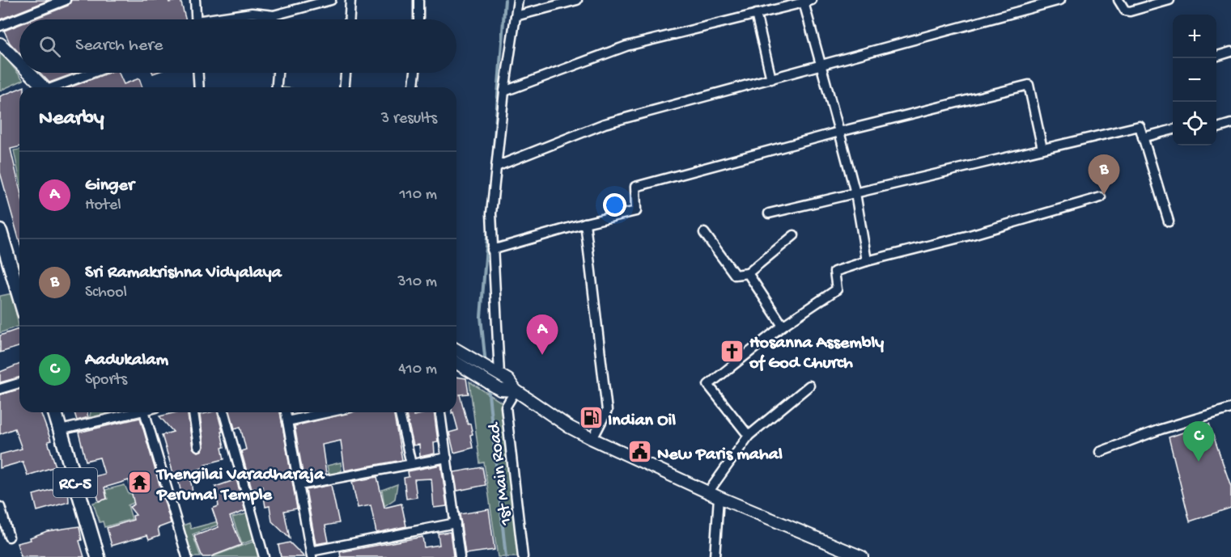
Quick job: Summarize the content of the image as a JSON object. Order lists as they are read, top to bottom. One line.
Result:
{"streets":{"main road":["RC-5"],"street":["1st Main Road"]},"places":{"church":["Hosanna Assembly of God Church"],"fuel station":["Indian Oil"],"public building":["New Paris mahal"],"temple":["Thengilai Varadharaja Perumal Temple"]},"page":{"map_buttons":["+","−"],"search":"Search here","heading":["Nearby","3 results"],"list":[{"mark":"A","name":"Ginger","note":"Hotel","value":"110 m"},{"mark":"B","name":"Sri Ramakrishna Vidyalaya","note":"School","value":"310 m"},{"mark":"C","name":"Aadukalam","note":"Sports","value":"410 m"}],"pins":["B","A","C"]}}
